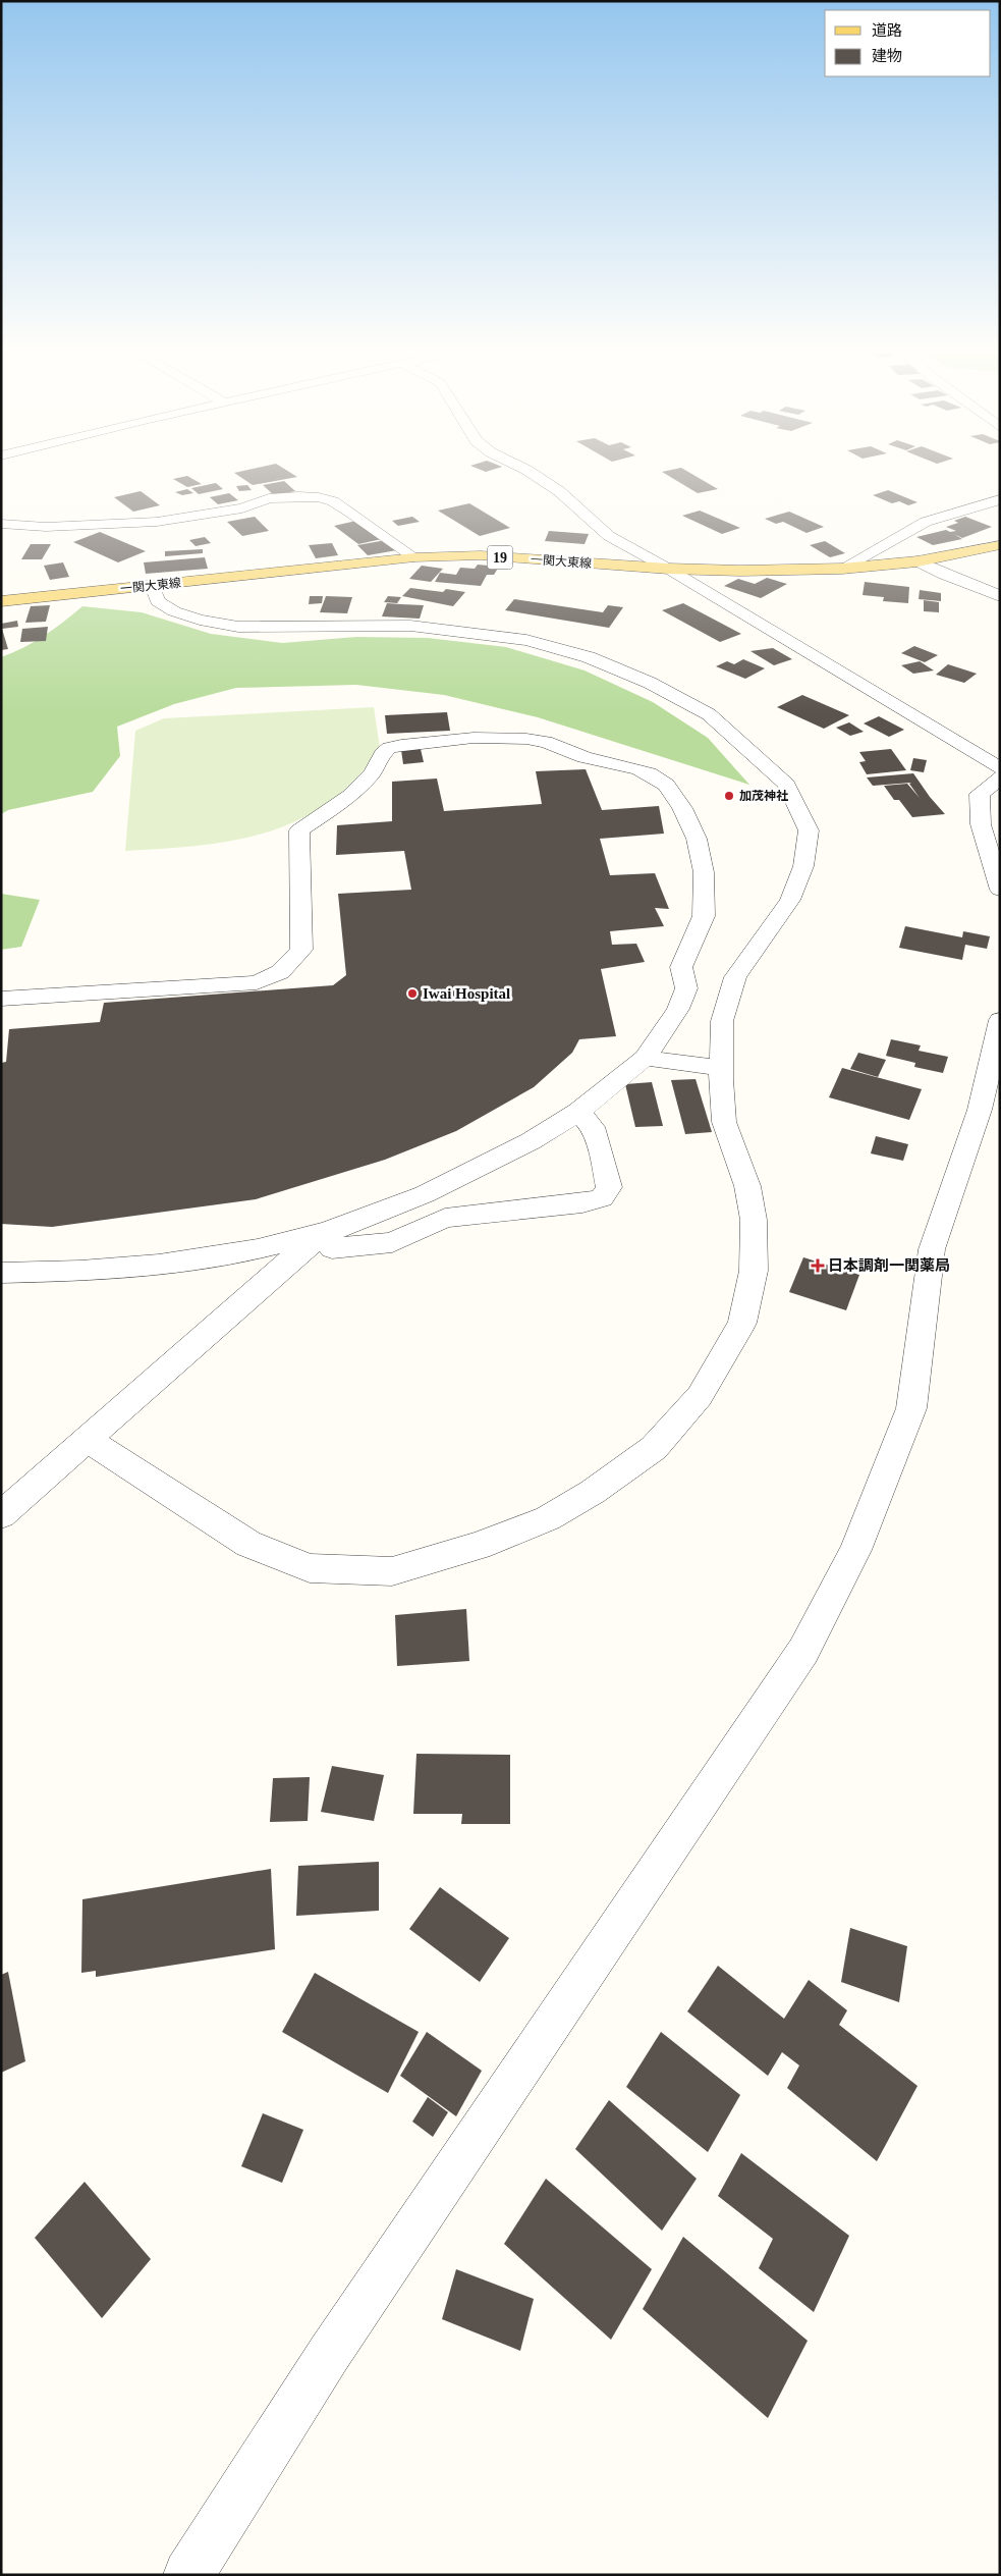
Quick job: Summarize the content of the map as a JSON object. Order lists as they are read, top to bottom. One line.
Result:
{"streets":{"main road":["19","一関大東線"]},"places":{"other":["加茂神社","Iwai Hospital"],"health":["日本調剤一関薬局"]},"legend":["道路","建物"]}
